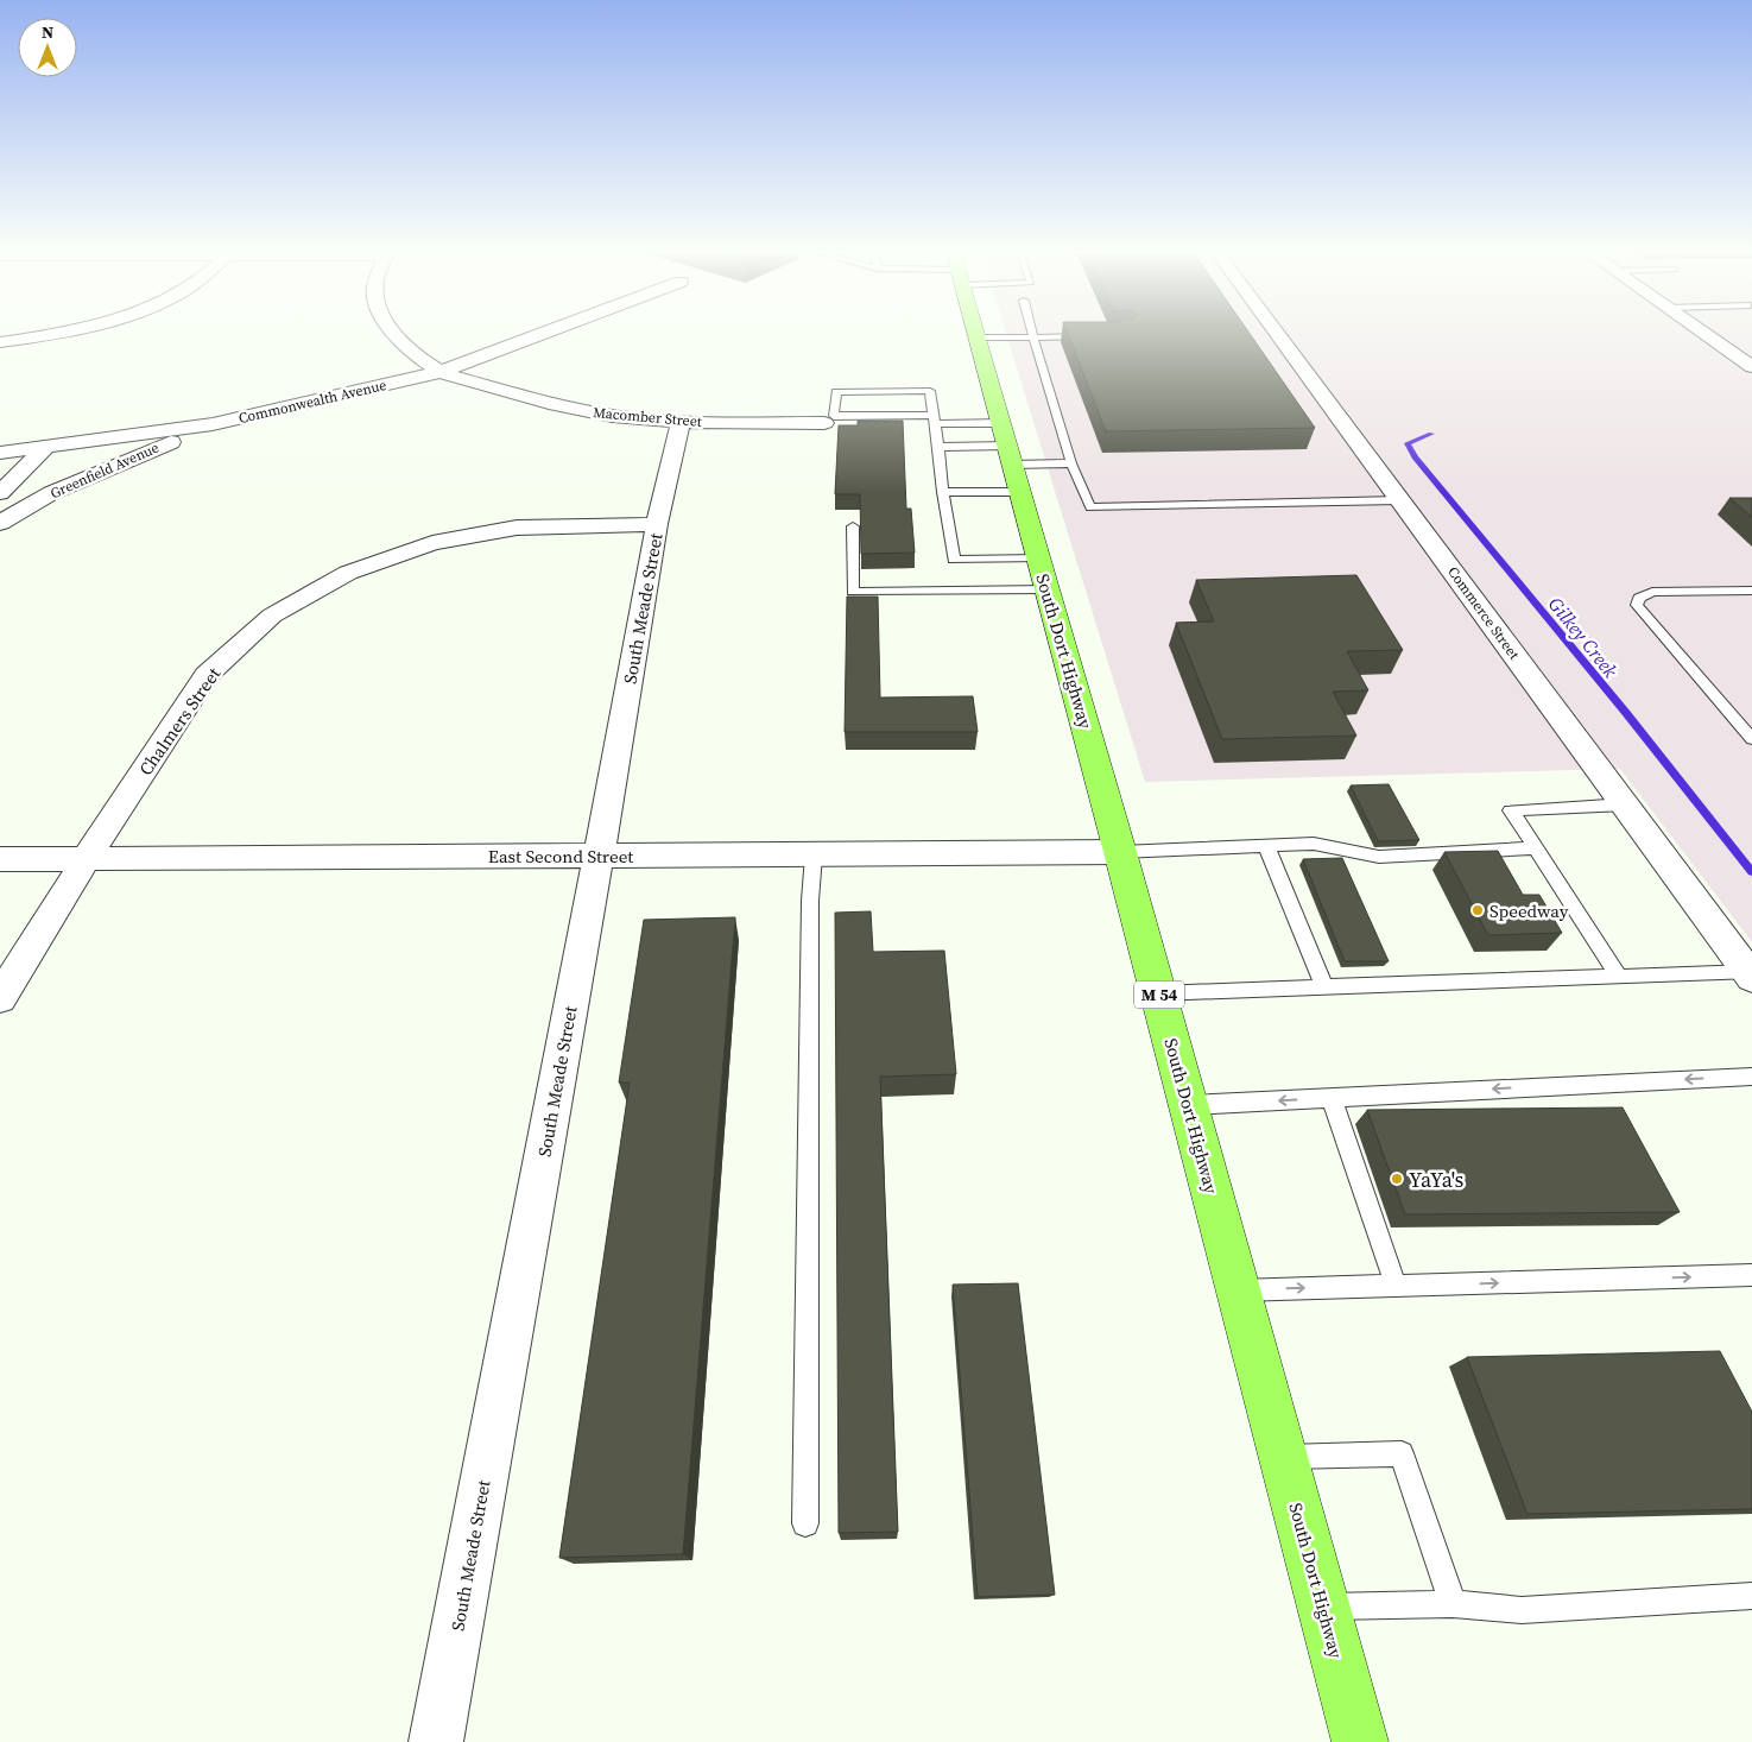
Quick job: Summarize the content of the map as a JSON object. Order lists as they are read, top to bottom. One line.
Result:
{"streets":{"main road":["South Dort Highway","M 54"],"street":["Commonwealth Avenue","Macomber Street","Greenfield Avenue","South Meade Street","Commerce Street","Chalmers Street","East Second Street"]},"crossings":[["Commonwealth Avenue","Macomber Street"],["Commonwealth Avenue","Greenfield Avenue"],["Macomber Street","South Meade Street"],["South Meade Street","Chalmers Street"],["South Meade Street","East Second Street"],["South Dort Highway","East Second Street"],["Chalmers Street","East Second Street"]],"water":["Gilkey Creek"],"places":["Speedway","YaYa's"],"north":"top"}
